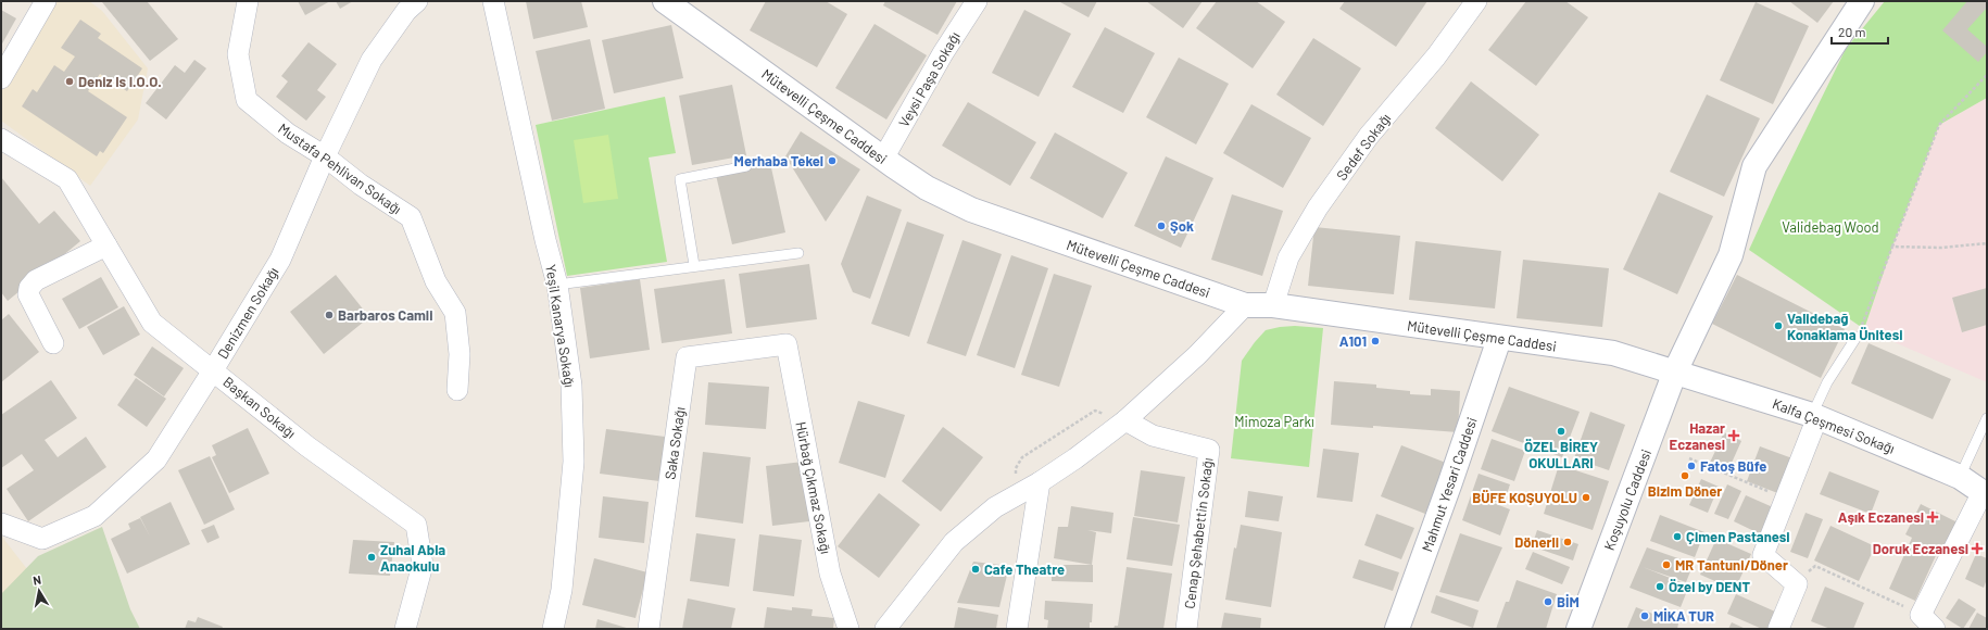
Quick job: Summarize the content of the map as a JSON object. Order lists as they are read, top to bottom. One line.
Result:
{"streets":{"street":["Veysi Paşa Sokağı","Mütevelli Çeşme Caddesi","Sedef Sokağı","Mustafa Pehlivan Sokağı","Denizmen Sokağı","Yeşil Kanarya Sokağı","Başkan Sokağı","Kalfa Çeşmesi Sokağı","Saka Sokağı","Mahmut Yesari Caddesi","Hürbağ Çıkmaz Sokağı","Koşuyolu Caddesi","Cenap Şehabettin Sokağı"]},"crossings":[["Veysi Paşa Sokağı","Mütevelli Çeşme Caddesi"],["Mütevelli Çeşme Caddesi","Sedef Sokağı"],["Mütevelli Çeşme Caddesi","Kalfa Çeşmesi Sokağı"],["Mütevelli Çeşme Caddesi","Mahmut Yesari Caddesi"],["Mütevelli Çeşme Caddesi","Koşuyolu Caddesi"],["Mustafa Pehlivan Sokağı","Denizmen Sokağı"],["Denizmen Sokağı","Başkan Sokağı"],["Kalfa Çeşmesi Sokağı","Koşuyolu Caddesi"],["Saka Sokağı","Hürbağ Çıkmaz Sokağı"]],"parks":["Validebag Wood","Mimoza Parkı"],"places":{"other":["Deniz Is I.O.O.","Merhaba Tekel","Şok","Barbaros Camii","Validebağ Konaklama Ünitesi","A101","ÖZEL BİREY OKULLARI","Fatoş Büfe","Bizim Döner","BÜFE KOŞUYOLU","Çimen Pastanesi","Dönerli","Zuhal Abla Anaokulu","MR Tantuni/Döner","Cafe Theatre","Özel by DENT","BİM","MİKA TUR"],"health":["Hazar Eczanesi","Aşık Eczanesi","Doruk Eczanesi"]},"scale_bar":"20 m","north":"top"}
